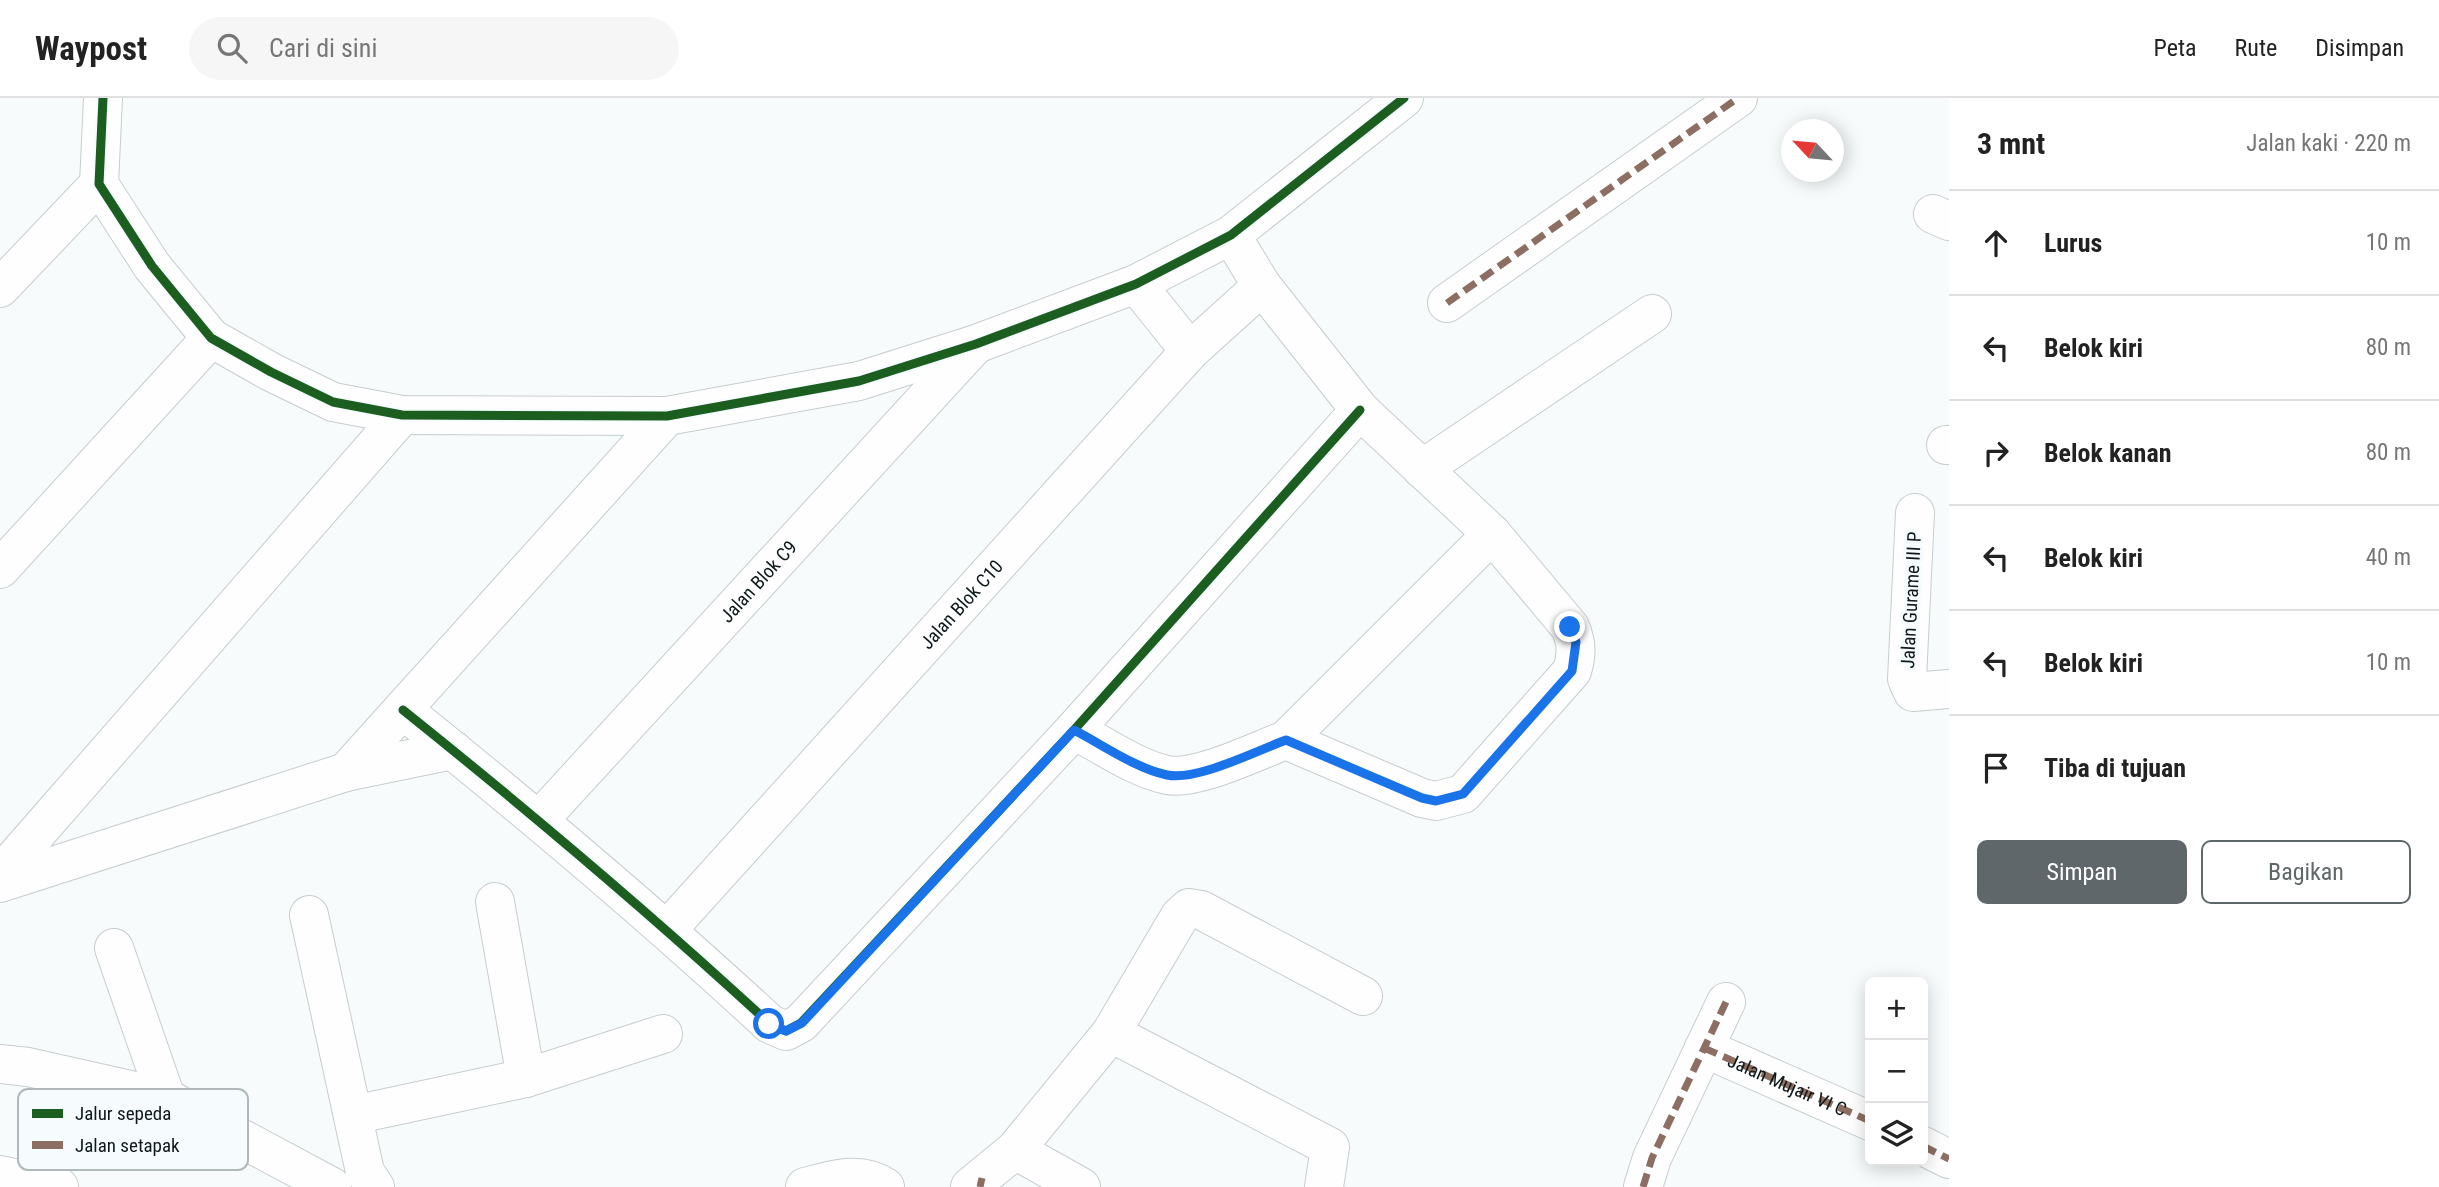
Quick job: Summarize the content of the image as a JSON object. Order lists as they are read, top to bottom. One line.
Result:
{"streets":{"street":["Jalan Blok C9","Jalan Gurame III P","Jalan Blok C10","Jalan Mujair VI C"]},"legend":["Jalur sepeda","Jalan setapak"],"north":"top left","page":{"header":"Waypost","search":"Cari di sini","nav":["Peta","Rute","Disimpan"],"heading":["3 mnt","Jalan kaki · 220 m"],"list":[["Lurus","10 m"],["Belok kiri","80 m"],["Belok kanan","80 m"],["Belok kiri","40 m"],["Belok kiri","10 m"],"Tiba di tujuan"],"buttons":["Simpan","Bagikan"],"map_buttons":["+","−"]}}
